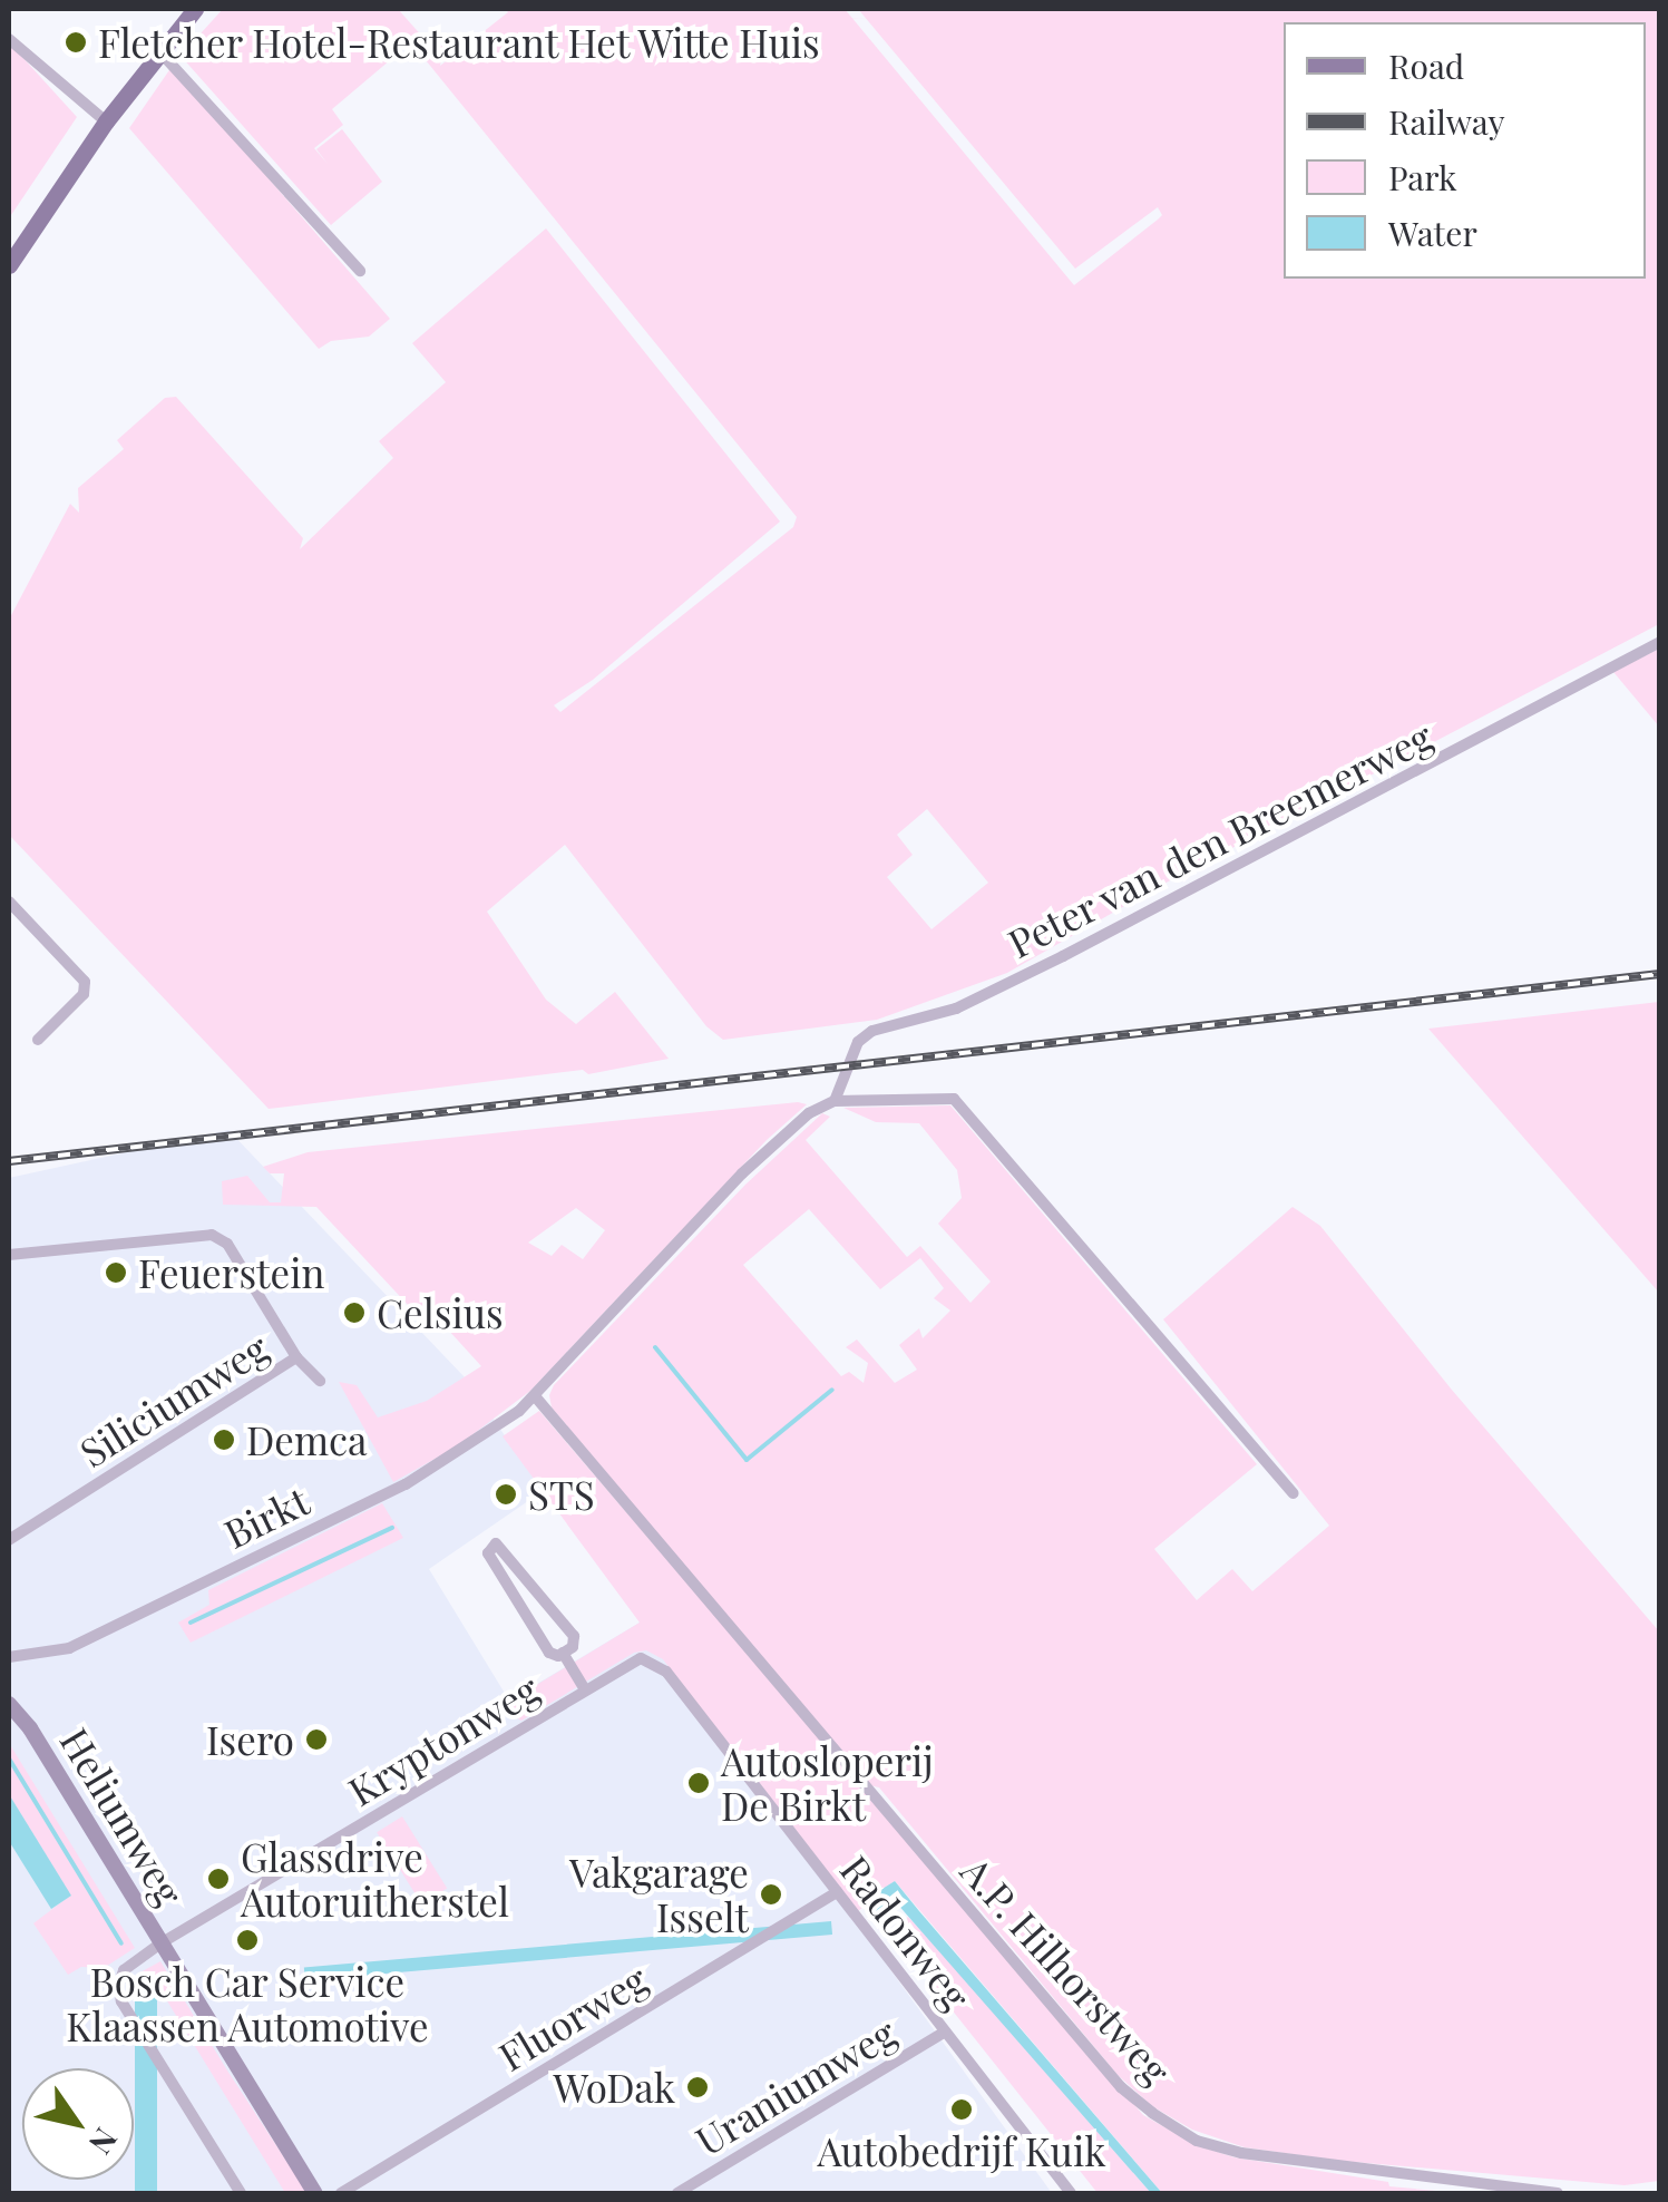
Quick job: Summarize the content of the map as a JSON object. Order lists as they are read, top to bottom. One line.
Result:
{"streets":{"street":["Peter van den Breemerweg","Siliciumweg","Birkt","Kryptonweg","Heliumweg","Radonweg","A.P. Hilhorstweg","Fluorweg","Uraniumweg"]},"crossings":[["Birkt","A.P. Hilhorstweg"],["Kryptonweg","Heliumweg"],["Kryptonweg","Radonweg"],["Radonweg","Fluorweg"],["Radonweg","Uraniumweg"]],"places":["Fletcher Hotel-Restaurant Het Witte Huis","Feuerstein","Celsius","Demca","STS","Isero","Autosloperij De Birkt","Glassdrive Autoruitherstel","Vakgarage Isselt","Bosch Car Service Klaassen Automotive","WoDak","Autobedrijf Kuik"],"legend":["Road","Railway","Park","Water"],"north":"bottom right"}
